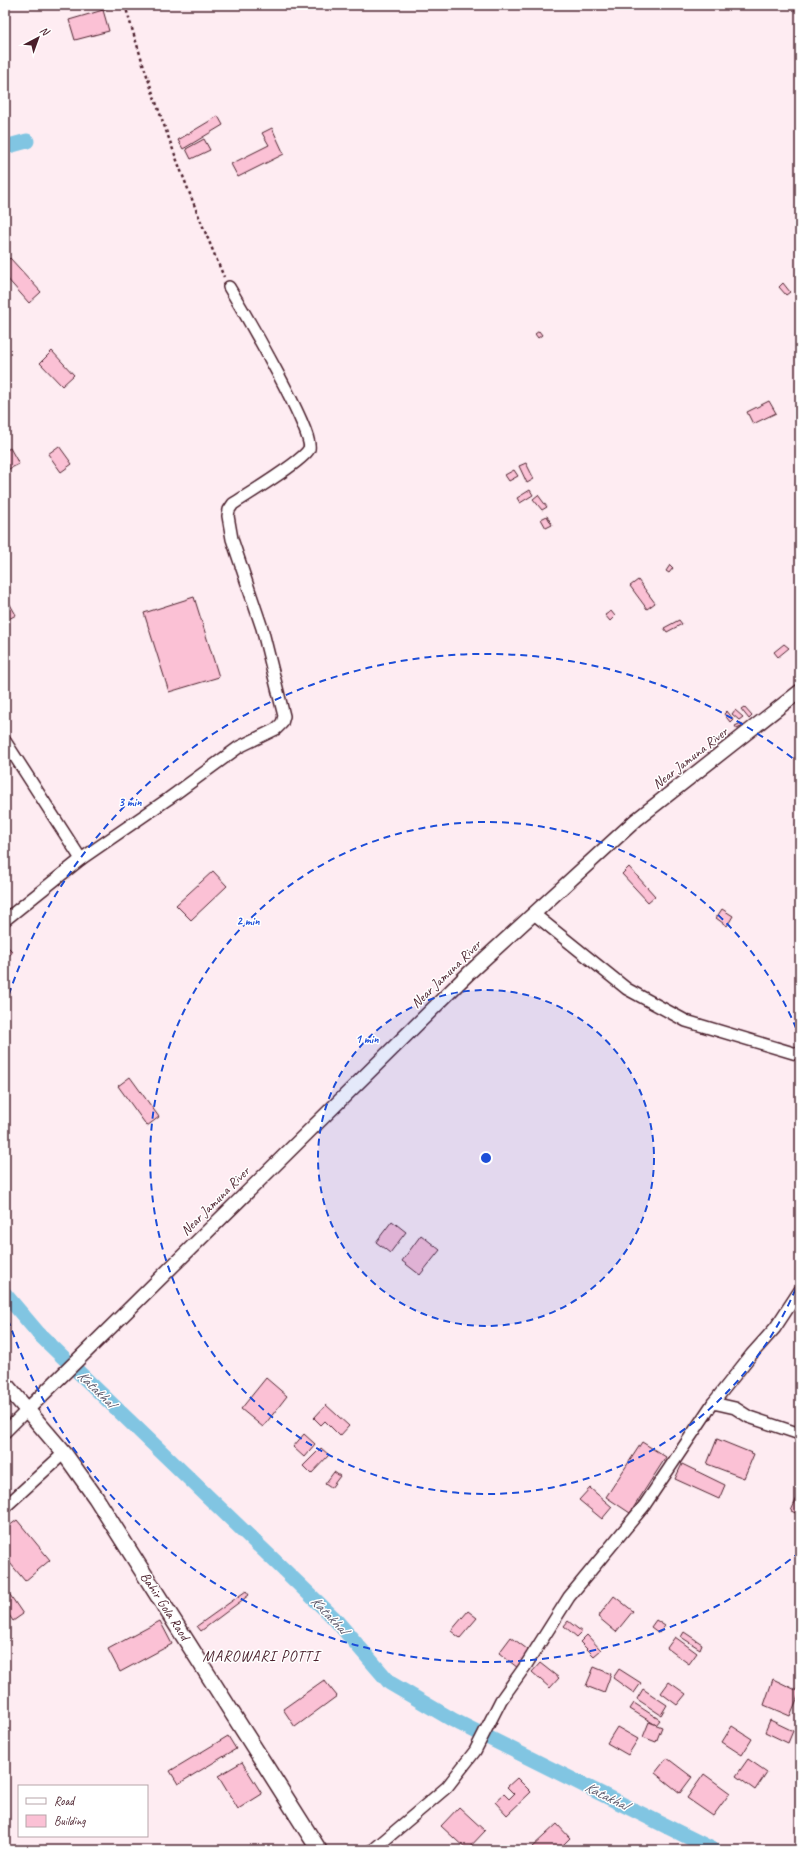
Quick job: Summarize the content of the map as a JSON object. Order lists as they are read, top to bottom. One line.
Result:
{"streets":{"main road":["Bahir Gola Raod"],"street":["Near Jamuna River"]},"crossings":[["Near Jamuna River","Bahir Gola Raod"]],"districts":["MAROWARI POTTI"],"water":["Katakhal"],"legend":["Road","Building"],"north":"top right","rings":["3 min","2 min","1 min"]}
